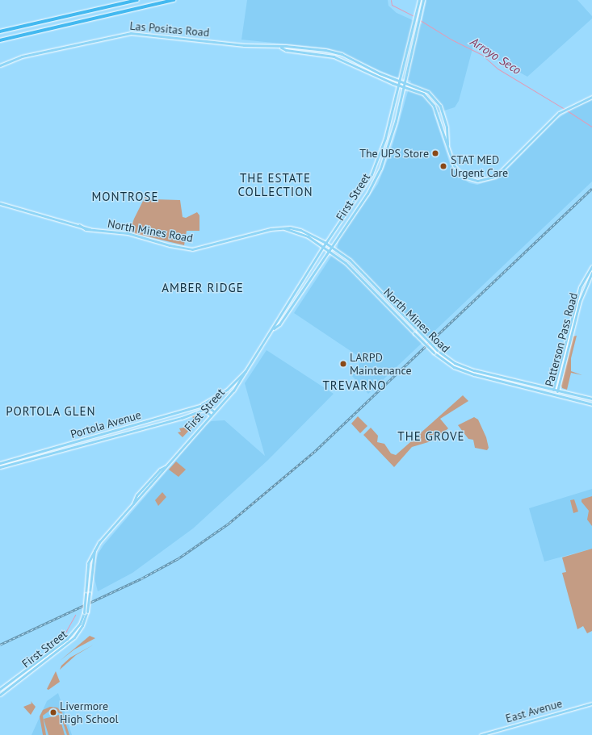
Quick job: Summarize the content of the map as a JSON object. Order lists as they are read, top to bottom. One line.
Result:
{"streets":{"main road":["Las Positas Road","First Street","North Mines Road","Patterson Pass Road","Portola Avenue","East Avenue"]},"crossings":[["Las Positas Road","First Street"],["First Street","North Mines Road"],["First Street","Portola Avenue"],["North Mines Road","Patterson Pass Road"]],"districts":["THE ESTATE COLLECTION","MONTROSE","AMBER RIDGE","TREVARNO","PORTOLA GLEN","THE GROVE"],"water":["Arroyo Seco"],"places":["The UPS Store","STAT MED Urgent Care","LARPD Maintenance","Livermore High School"]}
